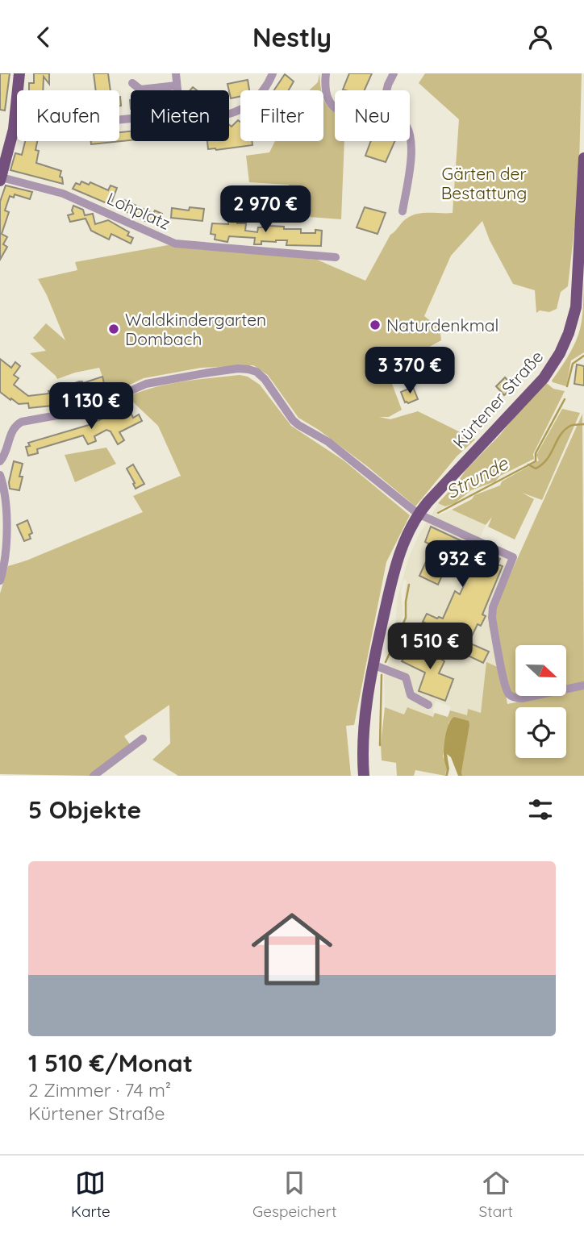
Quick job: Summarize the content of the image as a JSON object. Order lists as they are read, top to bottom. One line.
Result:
{"streets":{"main road":["Kürtener Straße"],"street":["Lohplatz"]},"water":["Strunde"],"parks":["Gärten der Bestattung"],"places":["Naturdenkmal","Waldkindergarten Dombach"],"north":"right","page":{"header":"Nestly","chip":["Kaufen","Mieten","Filter","Neu"],"price":["2 970 €","3 370 €","1 130 €","932 €","1 510 €"],"heading":"5 Objekte","list":[{"name":"1 510 €/Monat","note":"2 Zimmer · 74 m² · Kürtener Straße"}],"tabs":["Karte","Gespeichert","Start"]}}
